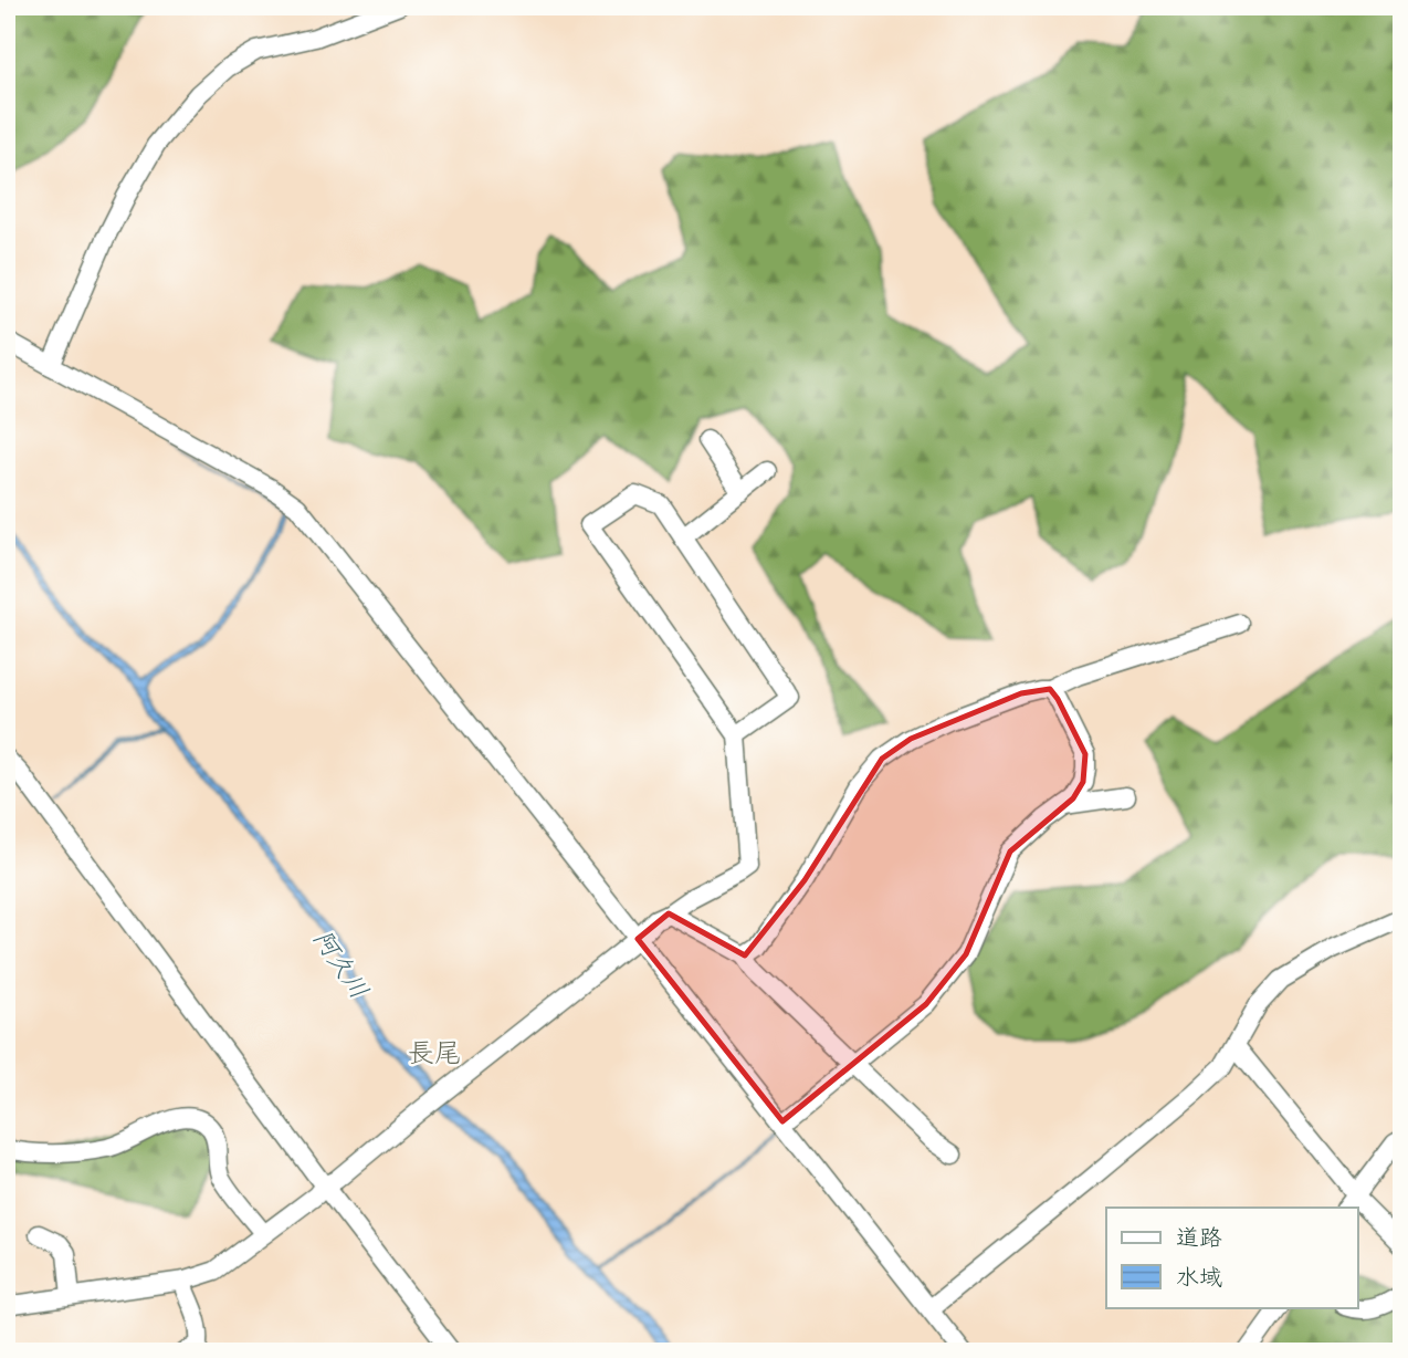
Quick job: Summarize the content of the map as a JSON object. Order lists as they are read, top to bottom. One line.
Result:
{"districts":["長尾"],"water":["阿久川"],"legend":["道路","水域"]}
